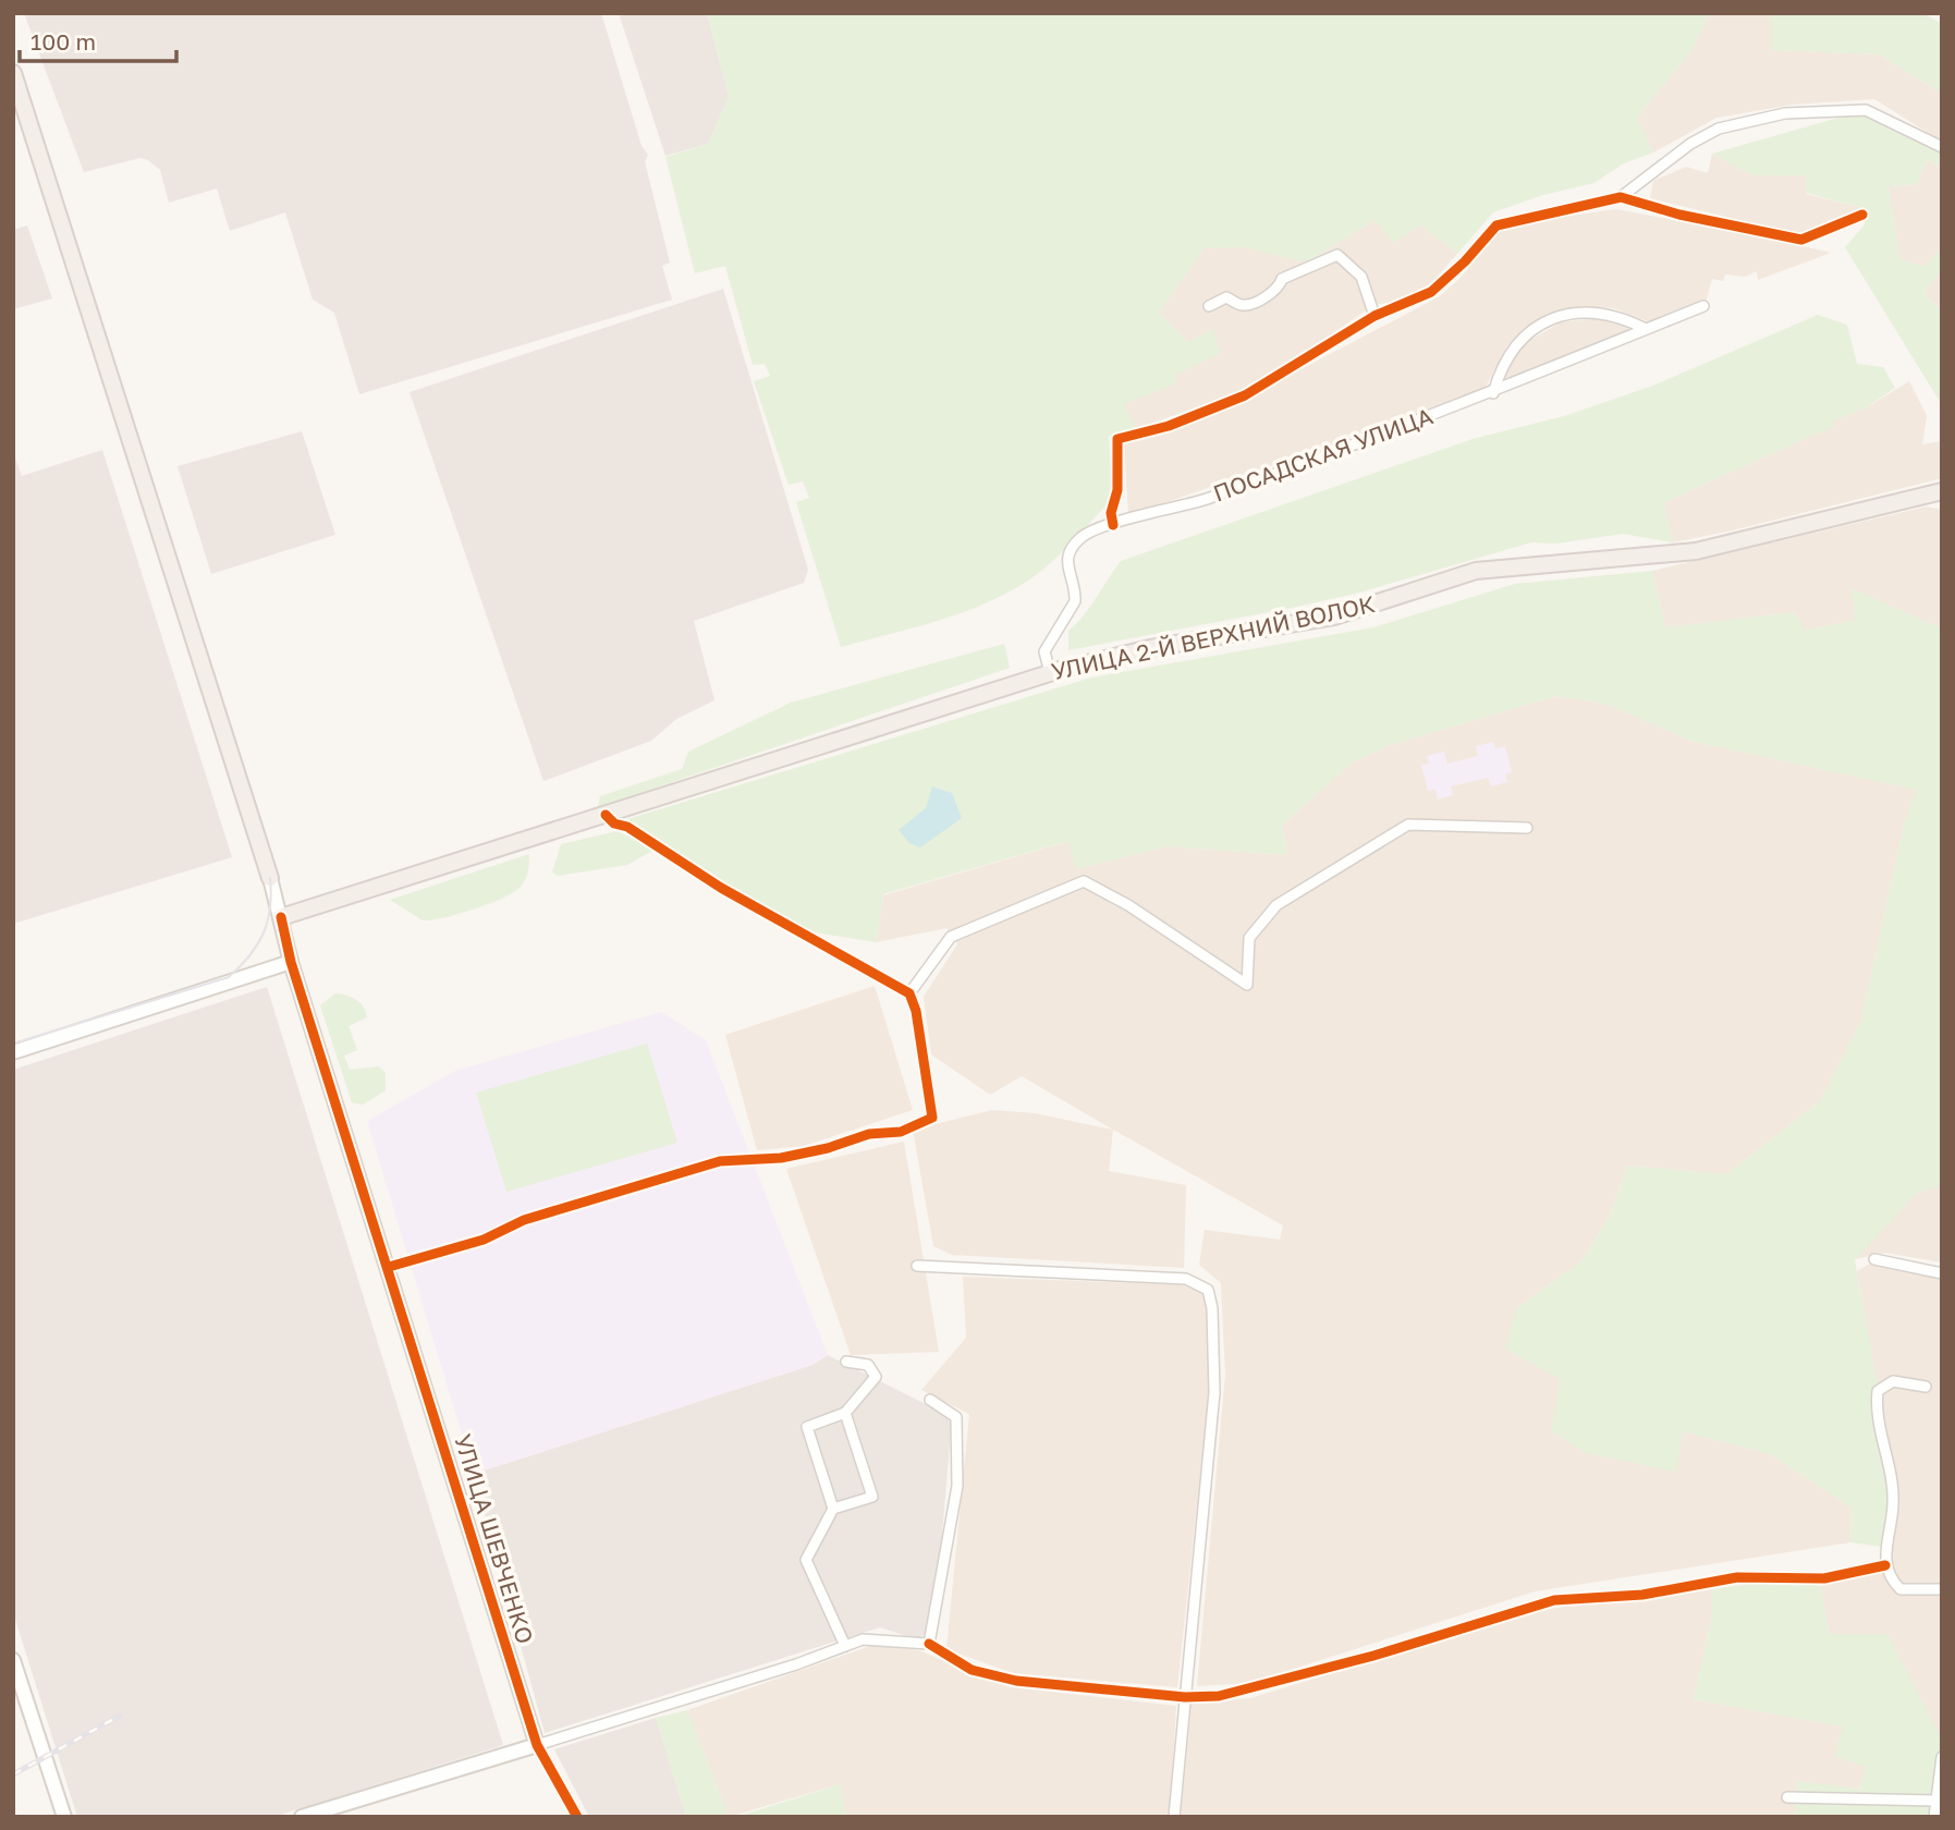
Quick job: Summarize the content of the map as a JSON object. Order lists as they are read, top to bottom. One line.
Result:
{"streets":{"main road":["УЛИЦА 2-Й ВЕРХНИЙ ВОЛОК"],"street":["ПОСАДСКАЯ УЛИЦА","УЛИЦА ШЕВЧЕНКО"]},"crossings":[["ПОСАДСКАЯ УЛИЦА","УЛИЦА 2-Й ВЕРХНИЙ ВОЛОК"],["УЛИЦА 2-Й ВЕРХНИЙ ВОЛОК","УЛИЦА ШЕВЧЕНКО"]],"scale_bar":"100 m"}
